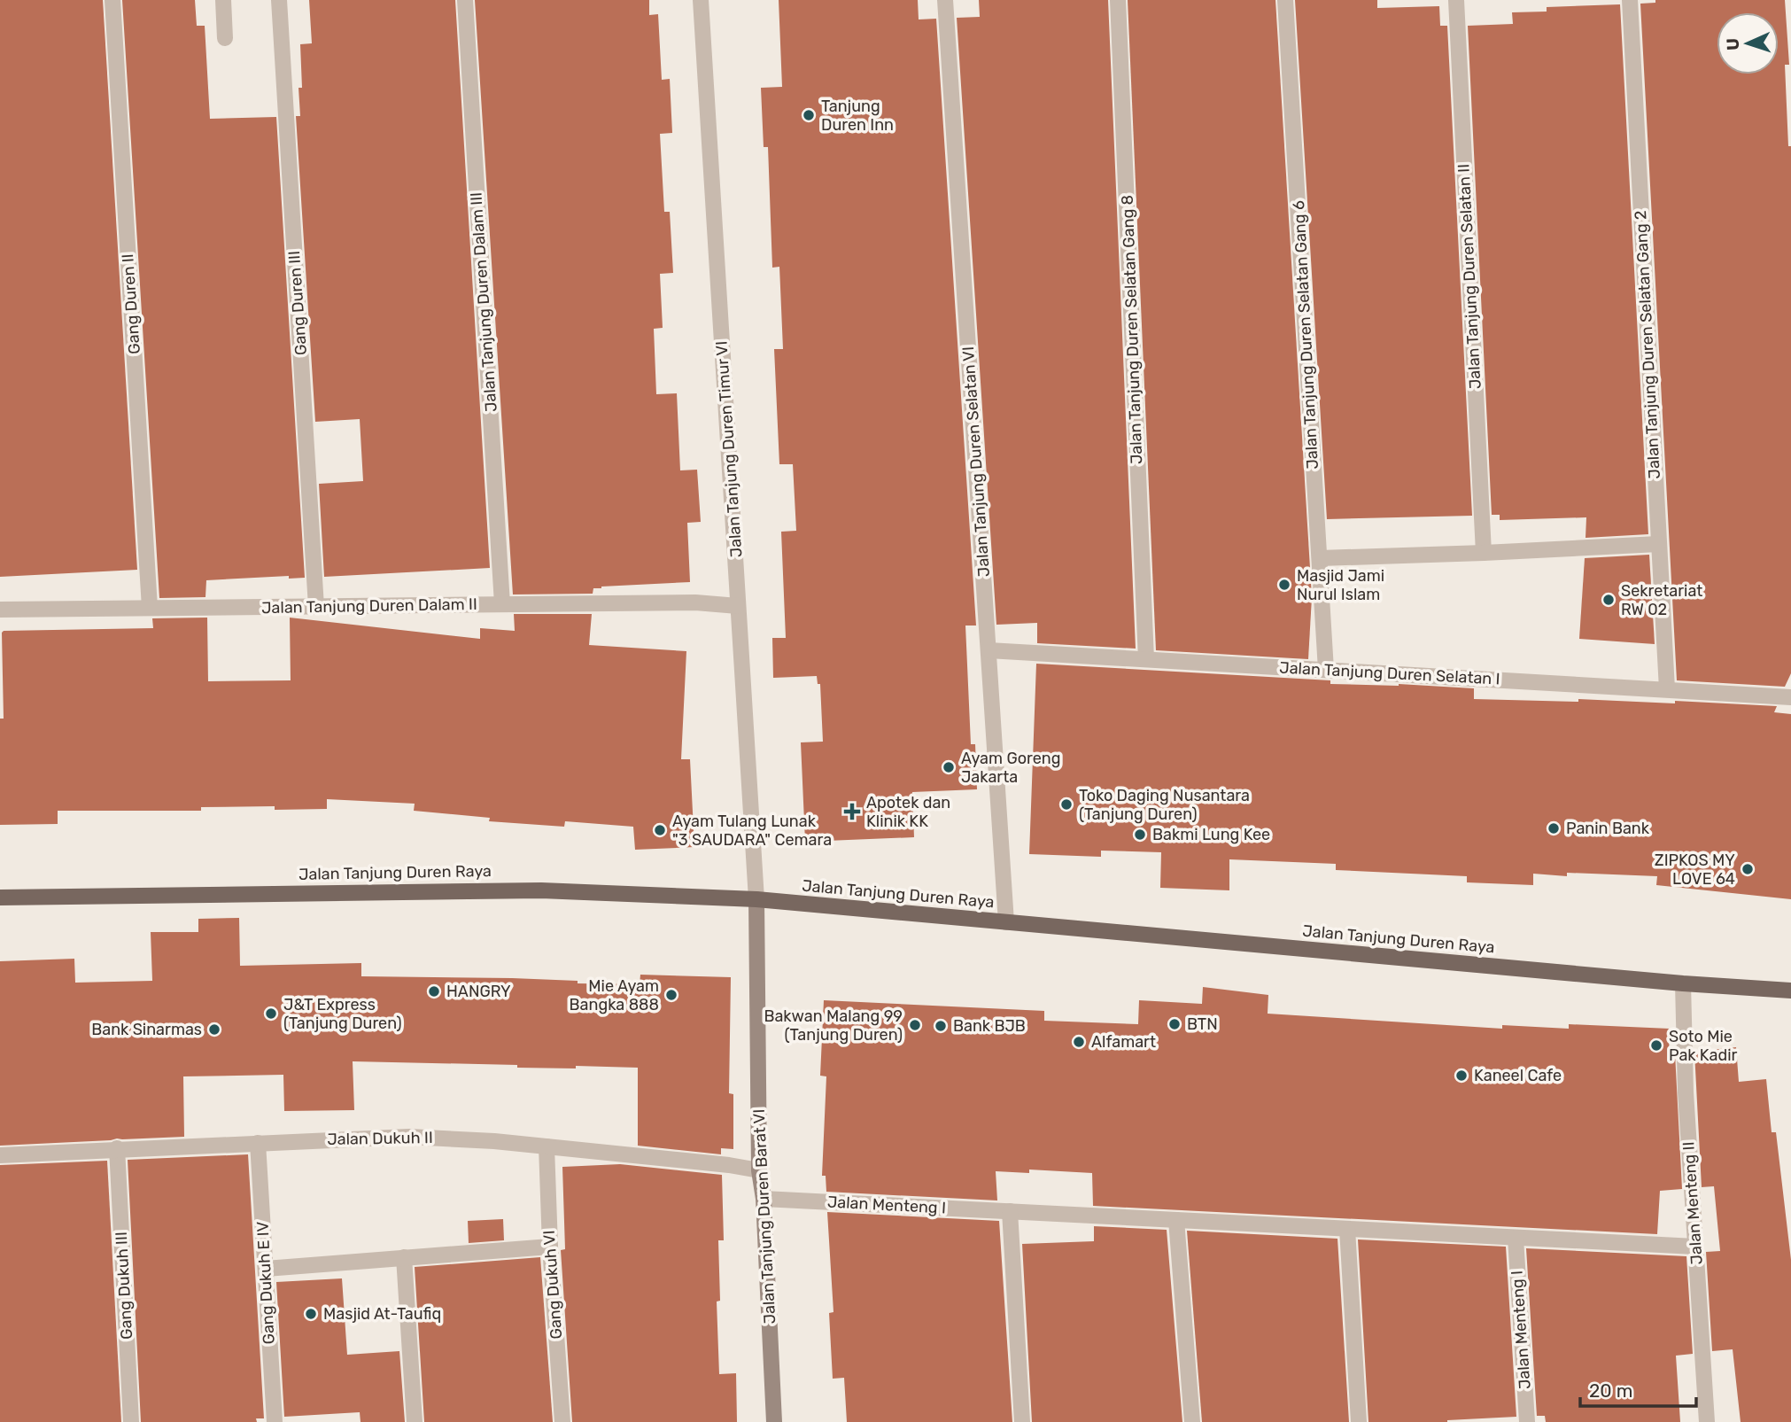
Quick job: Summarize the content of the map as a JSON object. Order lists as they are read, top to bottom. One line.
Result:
{"streets":{"main road":["Jalan Tanjung Duren Raya"],"street":["Jalan Tanjung Duren Selatan II","Jalan Tanjung Duren Dalam III","Gang Duren III","Gang Duren II","Jalan Tanjung Duren Selatan Gang 8","Jalan Tanjung Duren Selatan Gang 6","Jalan Tanjung Duren Selatan Gang 2","Jalan Tanjung Duren Timur VI","Jalan Tanjung Duren Selatan VI","Jalan Tanjung Duren Dalam II","Jalan Tanjung Duren Selatan I","Jalan Dukuh II","Jalan Menteng II","Jalan Menteng I","Jalan Tanjung Duren Barat VI","Gang Dukuh E IV","Gang Dukuh VI","Gang Dukuh III"]},"crossings":[["Jalan Tanjung Duren Dalam III","Jalan Tanjung Duren Dalam II"],["Gang Duren III","Jalan Tanjung Duren Dalam II"],["Gang Duren II","Jalan Tanjung Duren Dalam II"],["Jalan Tanjung Duren Selatan Gang 8","Jalan Tanjung Duren Selatan I"],["Jalan Tanjung Duren Selatan Gang 6","Jalan Tanjung Duren Selatan I"],["Jalan Tanjung Duren Selatan Gang 2","Jalan Tanjung Duren Selatan I"],["Jalan Tanjung Duren Timur VI","Jalan Tanjung Duren Dalam II"],["Jalan Tanjung Duren Timur VI","Jalan Tanjung Duren Raya"],["Jalan Tanjung Duren Timur VI","Jalan Tanjung Duren Barat VI"],["Jalan Tanjung Duren Selatan VI","Jalan Tanjung Duren Selatan I"],["Jalan Tanjung Duren Selatan VI","Jalan Tanjung Duren Raya"],["Jalan Tanjung Duren Raya","Jalan Menteng II"],["Jalan Tanjung Duren Raya","Jalan Tanjung Duren Barat VI"],["Jalan Dukuh II","Jalan Tanjung Duren Barat VI"],["Jalan Dukuh II","Gang Dukuh E IV"],["Jalan Dukuh II","Gang Dukuh VI"],["Jalan Dukuh II","Gang Dukuh III"],["Jalan Menteng II","Jalan Menteng I"],["Jalan Menteng I","Jalan Tanjung Duren Barat VI"]],"places":{"other":["Tanjung Duren Inn","Masjid Jami Nurul Islam","Sekretariat RW 02","Ayam Goreng Jakarta","Toko Daging Nusantara (Tanjung Duren)","Panin Bank","Ayam Tulang Lunak \"3 SAUDARA\" Cemara","Bakmi Lung Kee","ZIPKOS MY LOVE 64","HANGRY","Mie Ayam Bangka 888","J&T Express (Tanjung Duren)","BTN","Bakwan Malang 99 (Tanjung Duren)","Bank BJB","Bank Sinarmas","Alfamart","Soto Mie Pak Kadir","Kaneel Cafe","Masjid At-Taufiq"],"health":["Apotek dan Klinik KK"]},"scale_bar":"20 m","north":"left"}
